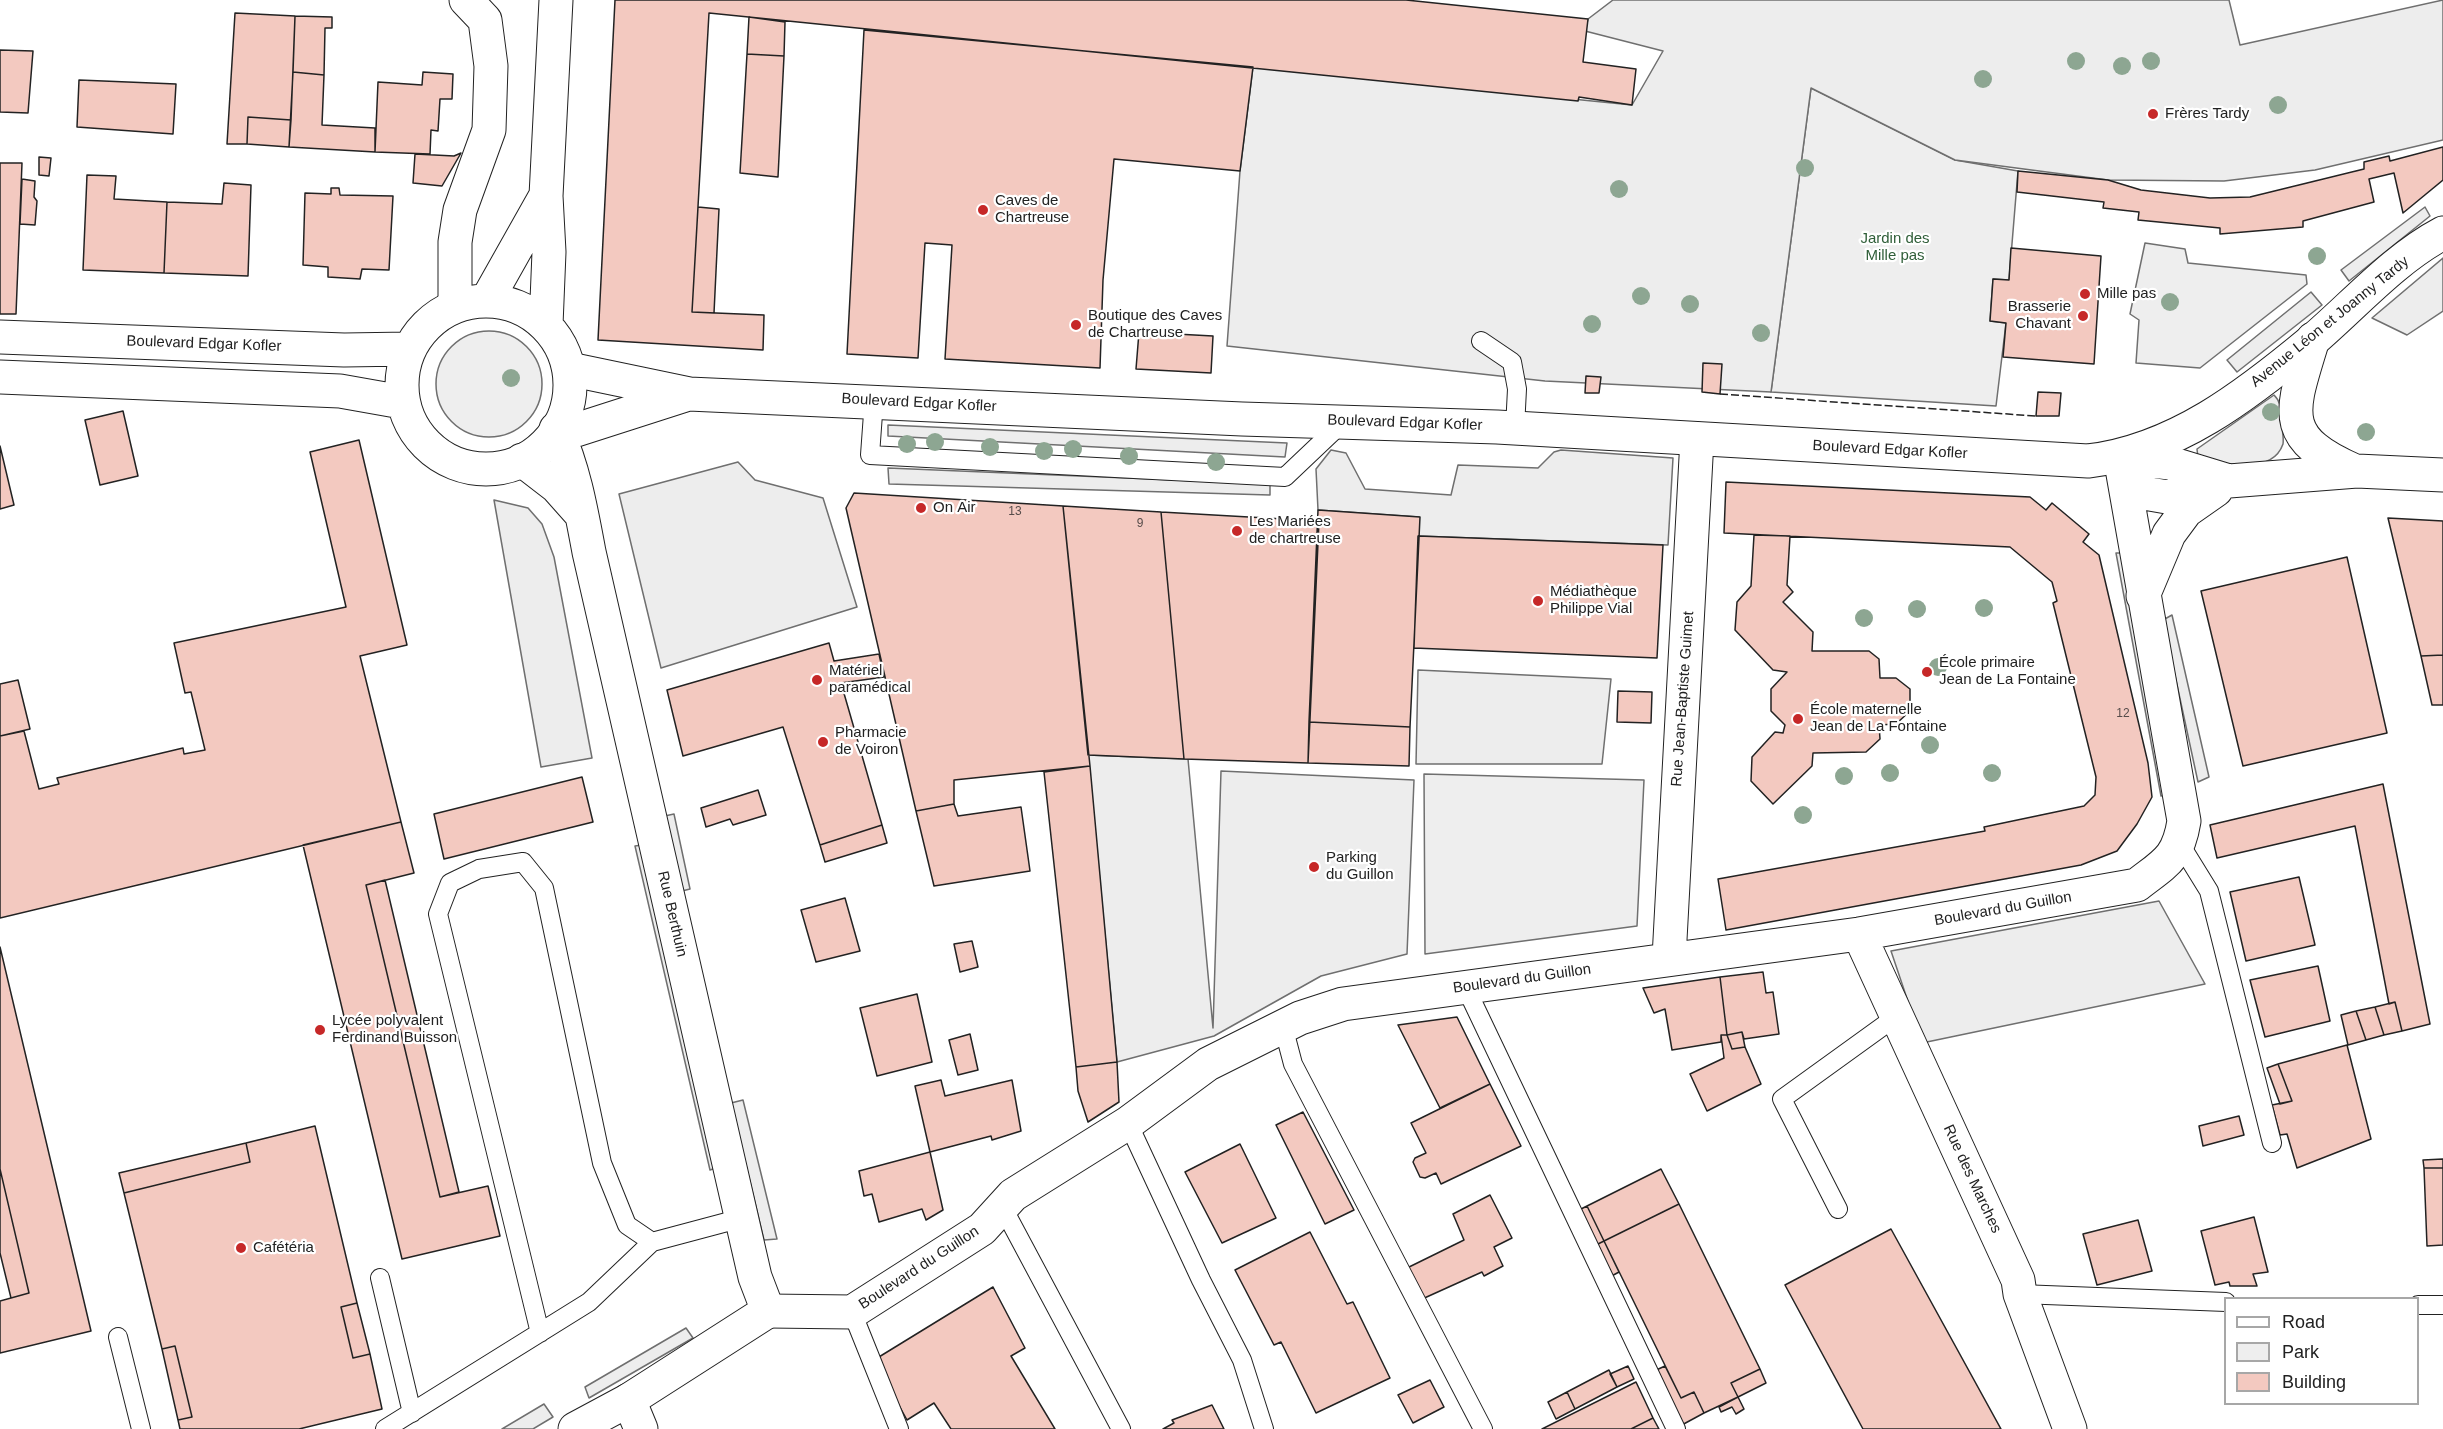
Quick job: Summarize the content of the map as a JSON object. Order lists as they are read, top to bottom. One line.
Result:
{"streets":{"street":["Avenue Léon et Joanny Tardy","Boulevard Edgar Kofler","Rue Jean-Baptiste Guimet","Boulevard du Guillon","Rue Berthuin","Rue des Marches"]},"crossings":[["Avenue Léon et Joanny Tardy","Boulevard Edgar Kofler"],["Boulevard Edgar Kofler","Rue Jean-Baptiste Guimet"],["Boulevard Edgar Kofler","Rue Berthuin"],["Rue Jean-Baptiste Guimet","Boulevard du Guillon"],["Boulevard du Guillon","Rue Berthuin"],["Boulevard du Guillon","Rue des Marches"]],"parks":["Jardin des Mille pas"],"places":["Frères Tardy","Caves de Chartreuse","Mille pas","Brasserie Chavant","Boutique des Caves de Chartreuse","On Air","Les Mariées de chartreuse","Médiathèque Philippe Vial","École primaire Jean de La Fontaine","Matériel paramédical","École maternelle Jean de La Fontaine","Pharmacie de Voiron","Parking du Guillon","Lycée polyvalent Ferdinand Buisson","Cafétéria"],"house_numbers":["13","9","12"],"legend":["Road","Park","Building"]}
